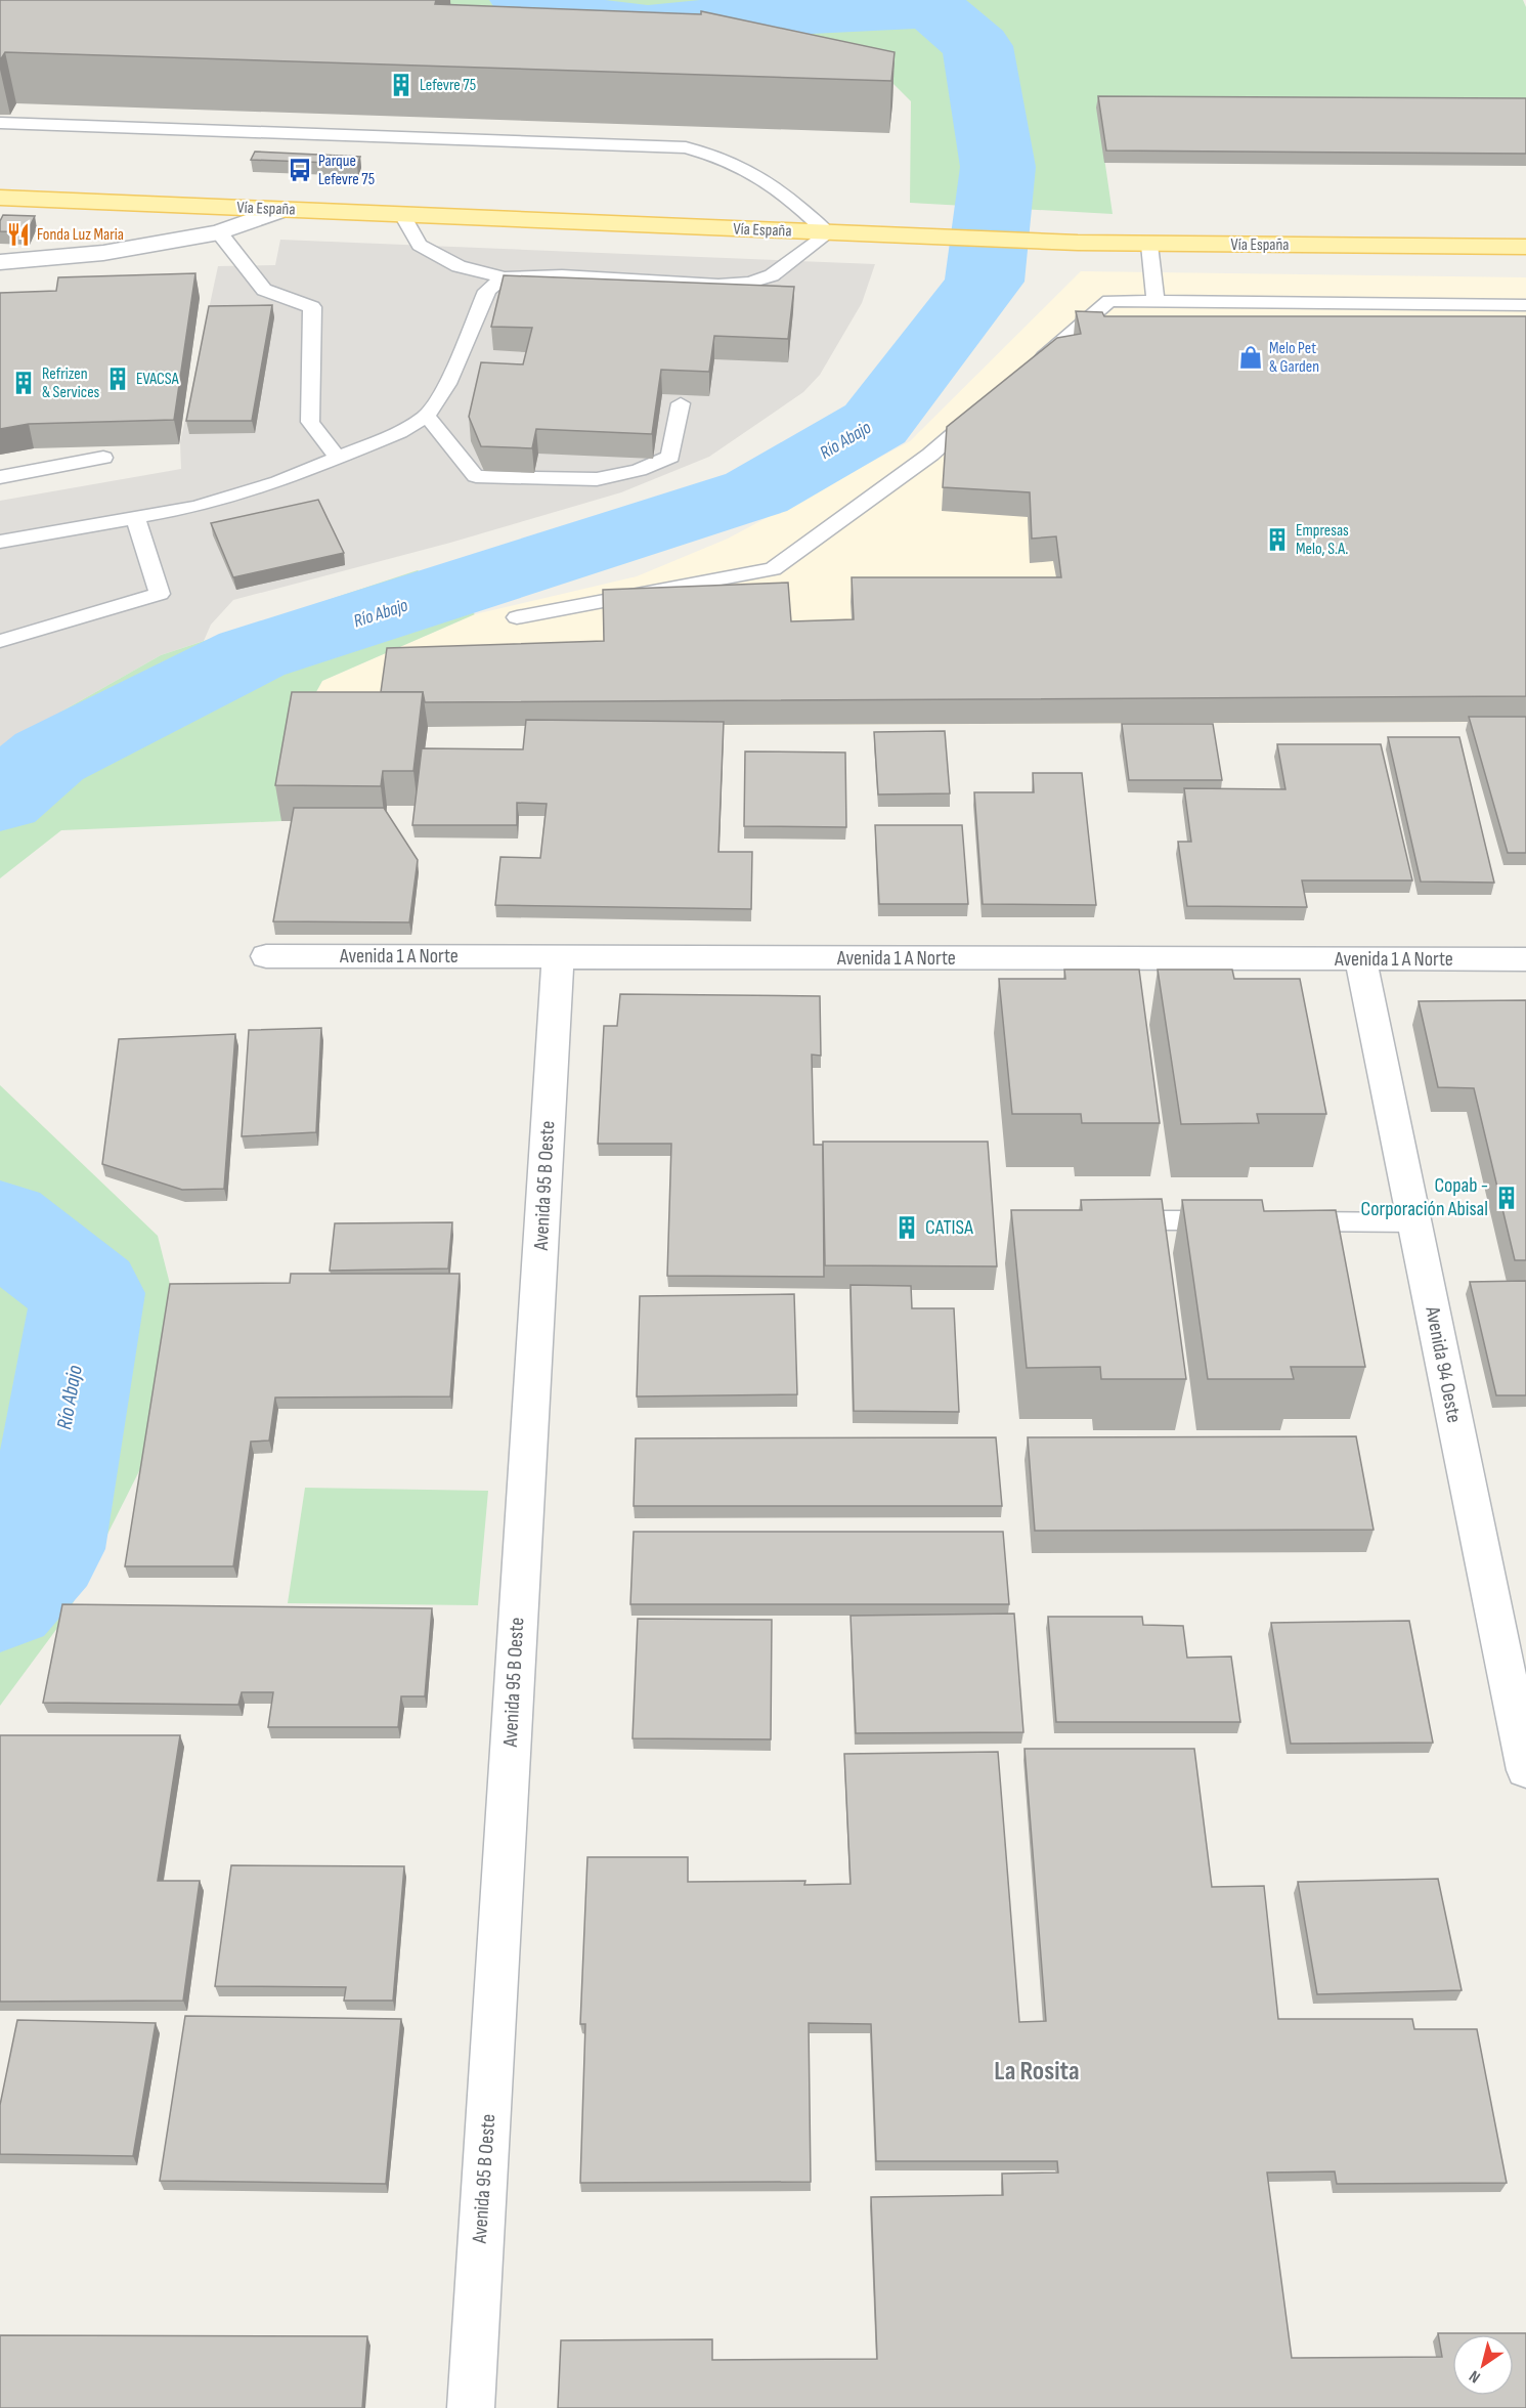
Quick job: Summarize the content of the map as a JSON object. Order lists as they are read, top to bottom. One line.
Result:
{"streets":{"main road":["Vía España"],"street":["Avenida 1 A Norte","Avenida 95 B Oeste","Avenida 94 Oeste"]},"crossings":[["Avenida 1 A Norte","Avenida 95 B Oeste"],["Avenida 1 A Norte","Avenida 94 Oeste"]],"districts":["La Rosita"],"water":["Río Abajo"],"places":{"building":["Lefevre 75","EVACSA","Refrizen & Services","Empresas Melo, S.A.","Copab - Corporación Abisal","CATISA"],"bus stop":["Parque Lefevre 75"],"restaurant":["Fonda Luz Maria"],"shop":["Melo Pet & Garden"]},"north":"bottom left"}
